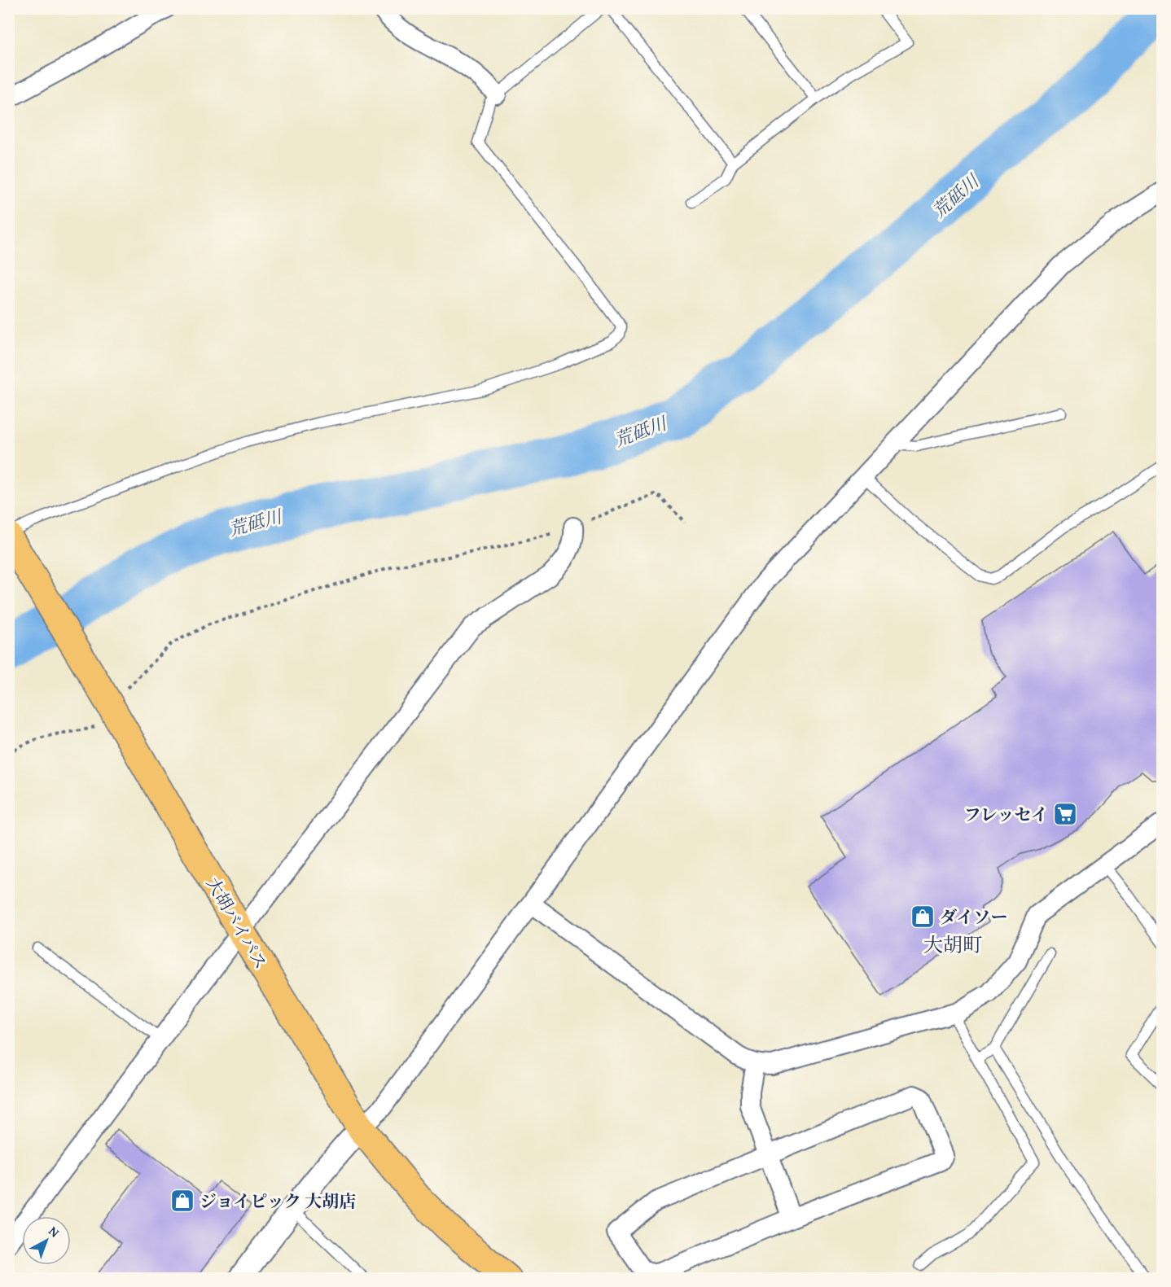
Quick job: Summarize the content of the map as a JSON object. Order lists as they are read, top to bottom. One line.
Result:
{"streets":{"main road":["大胡バイパス"]},"districts":["大胡町"],"water":["荒砥川"],"places":{"supermarket":["フレッセイ"],"shop":["ダイソー","ジョイピック 大胡店"]},"north":"top right"}
